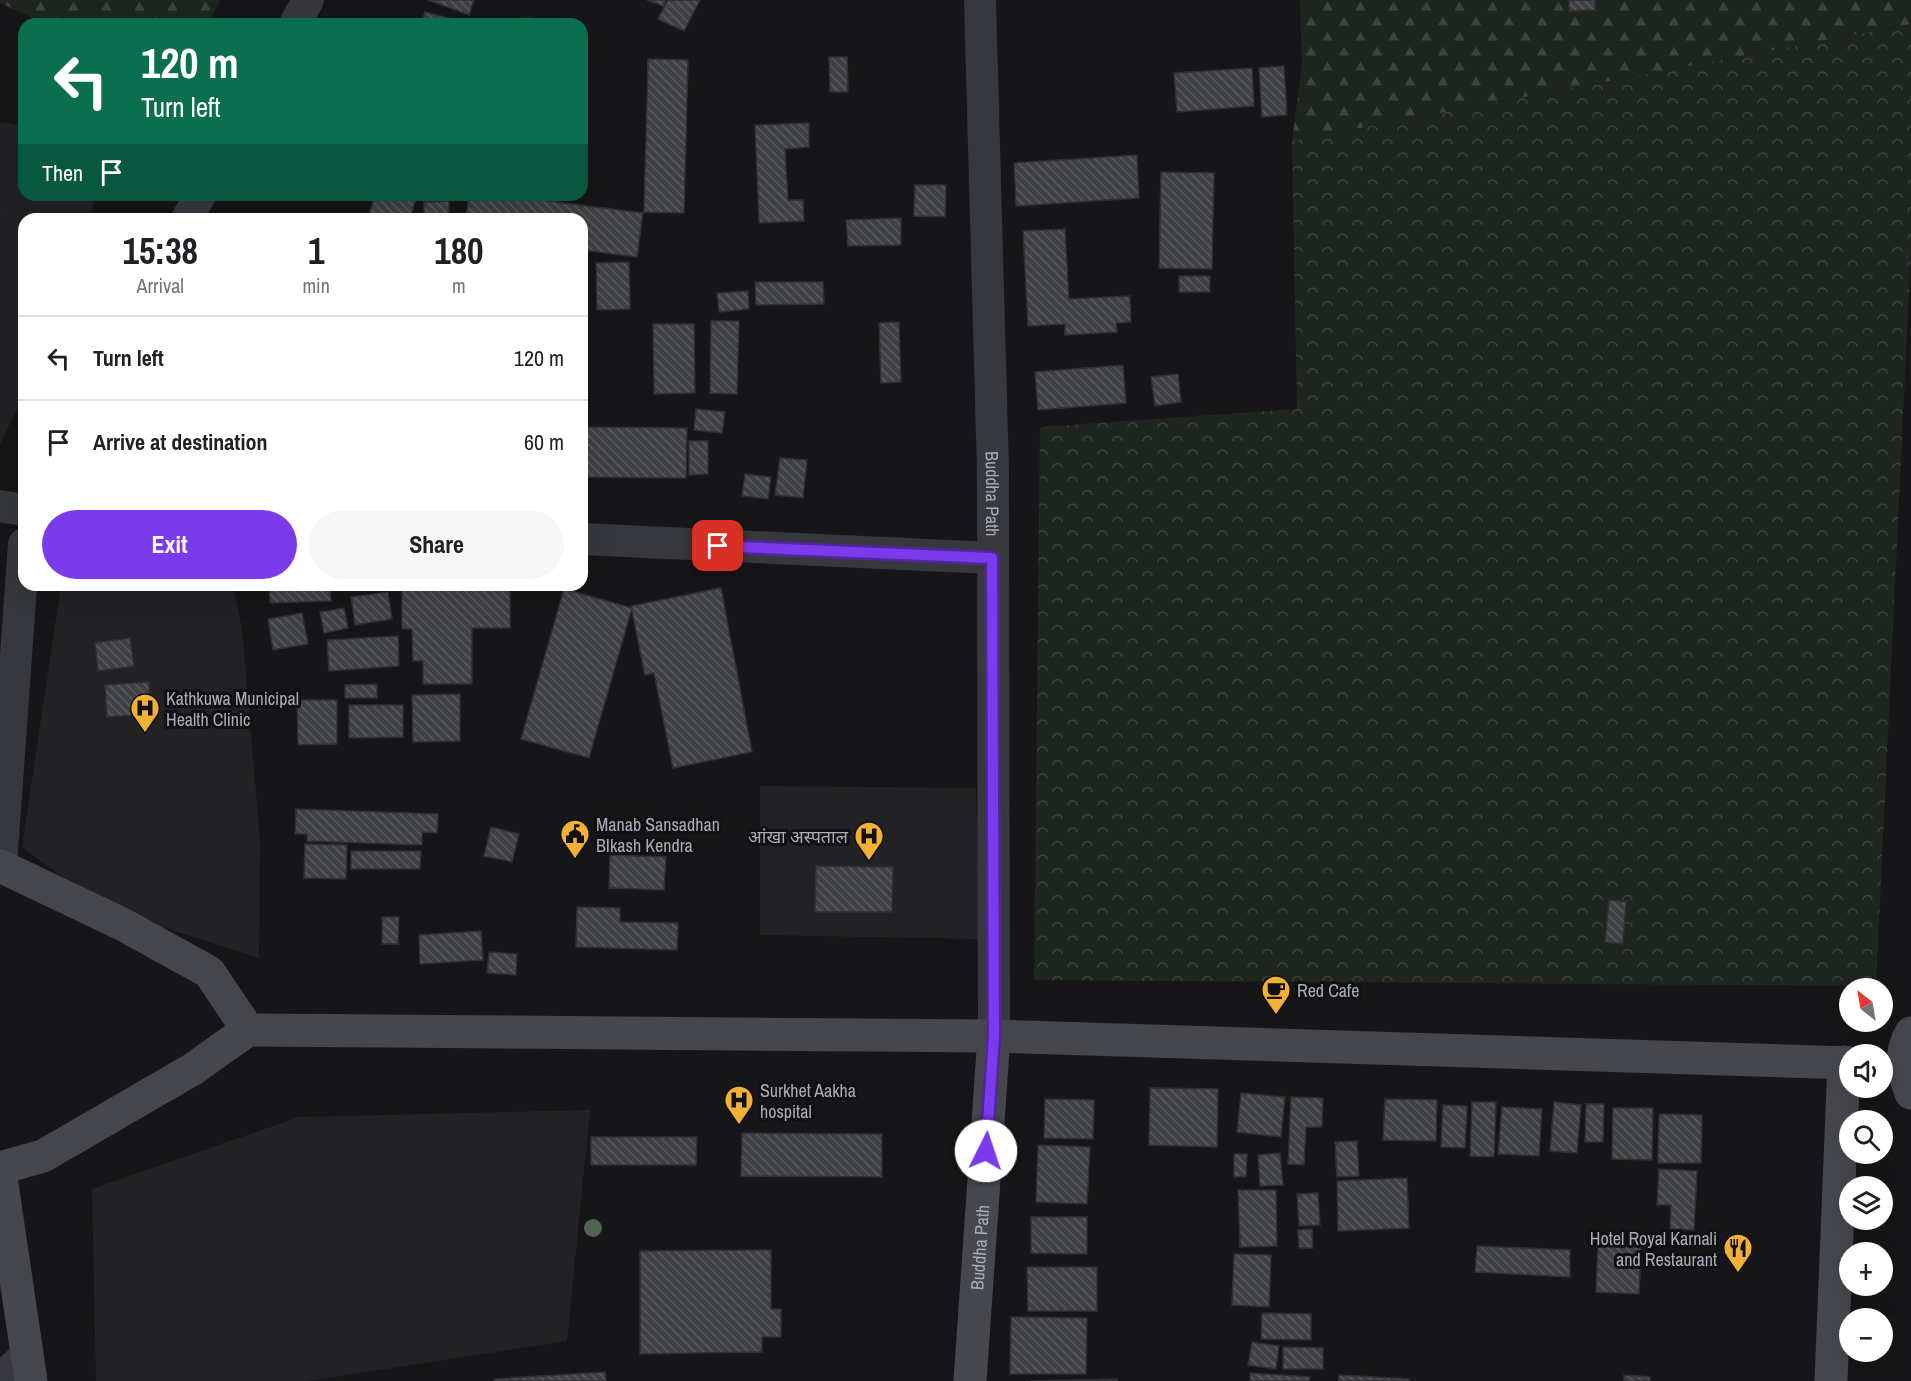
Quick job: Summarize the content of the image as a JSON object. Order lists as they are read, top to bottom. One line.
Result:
{"streets":{"main road":["Buddha Path"]},"places":{"hospital":["Kathkuwa Municipal Health Clinic","आंखा अस्पताल","Surkhet Aakha hospital"],"public building":["Manab Sansadhan BIkash Kendra"],"cafe":["Red Cafe"],"restaurant":["Hotel Royal Karnali and Restaurant"]},"north":"top left","page":{"turn":["120 m","Turn left"],"then":"Then","eta":["15:38","Arrival","1","min","180","m"],"list":[{"name":"Turn left","value":"120 m"},{"name":"Arrive at destination","value":"60 m"}],"buttons":["Exit","Share"],"map_buttons":["+","−"]}}
